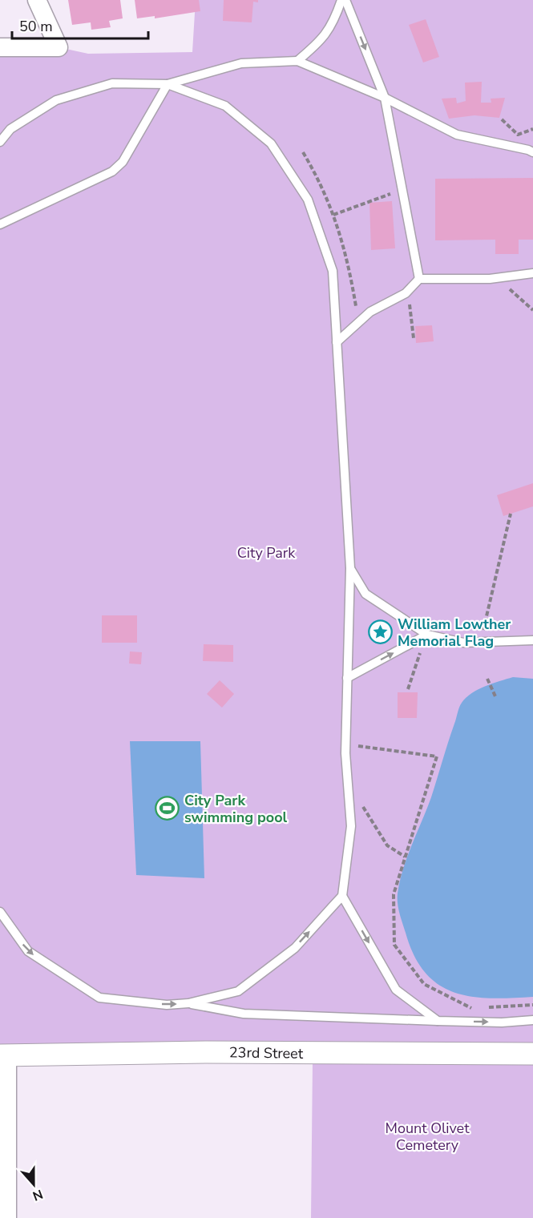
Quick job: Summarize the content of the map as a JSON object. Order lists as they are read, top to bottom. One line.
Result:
{"streets":{"street":["23rd Street"]},"parks":["City Park","Mount Olivet Cemetery"],"places":{"place":["William Lowther Memorial Flag"],"sports":["City Park swimming pool"]},"scale_bar":"50 m","north":"bottom"}
